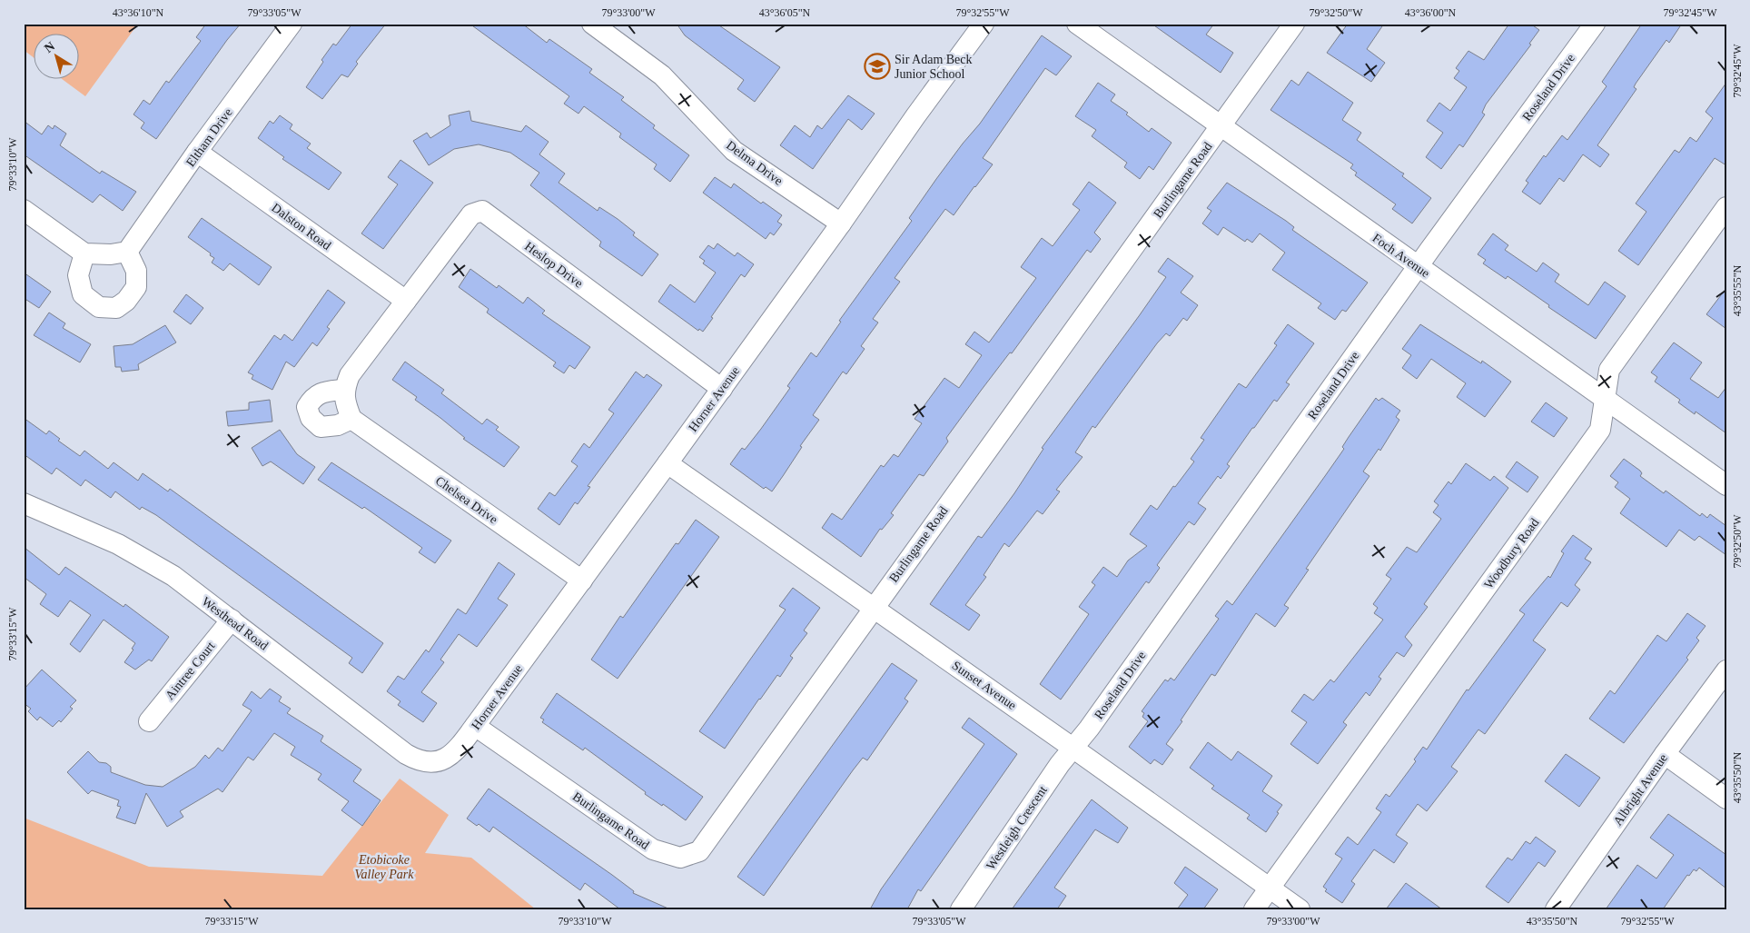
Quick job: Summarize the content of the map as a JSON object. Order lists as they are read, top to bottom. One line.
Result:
{"streets":{"street":["Roseland Drive","Eltham Drive","Delma Drive","Burlingame Road","Dalston Road","Foch Avenue","Heslop Drive","Horner Avenue","Chelsea Drive","Woodbury Road","Westhead Road","Aintree Court","Sunset Avenue","Albright Avenue","Westleigh Crescent"]},"crossings":[["Roseland Drive","Foch Avenue"],["Roseland Drive","Sunset Avenue"],["Roseland Drive","Westleigh Crescent"],["Eltham Drive","Dalston Road"],["Delma Drive","Horner Avenue"],["Burlingame Road","Foch Avenue"],["Burlingame Road","Horner Avenue"],["Burlingame Road","Sunset Avenue"],["Dalston Road","Heslop Drive"],["Foch Avenue","Woodbury Road"],["Heslop Drive","Horner Avenue"],["Horner Avenue","Chelsea Drive"],["Horner Avenue","Westhead Road"],["Horner Avenue","Sunset Avenue"],["Woodbury Road","Sunset Avenue"],["Westhead Road","Aintree Court"],["Sunset Avenue","Westleigh Crescent"]],"parks":["Etobicoke Valley Park"],"places":{"school or university":["Sir Adam Beck Junior School"]},"north":"top left","coordinates":["43°36'10\"N","79°33'05\"W","79°33'00\"W","43°36'05\"N","79°32'55\"W","79°32'50\"W","43°36'00\"N","79°32'45\"W","79°33'10\"W","43°35'55\"N","79°33'15\"W","43°35'50\"N"]}
